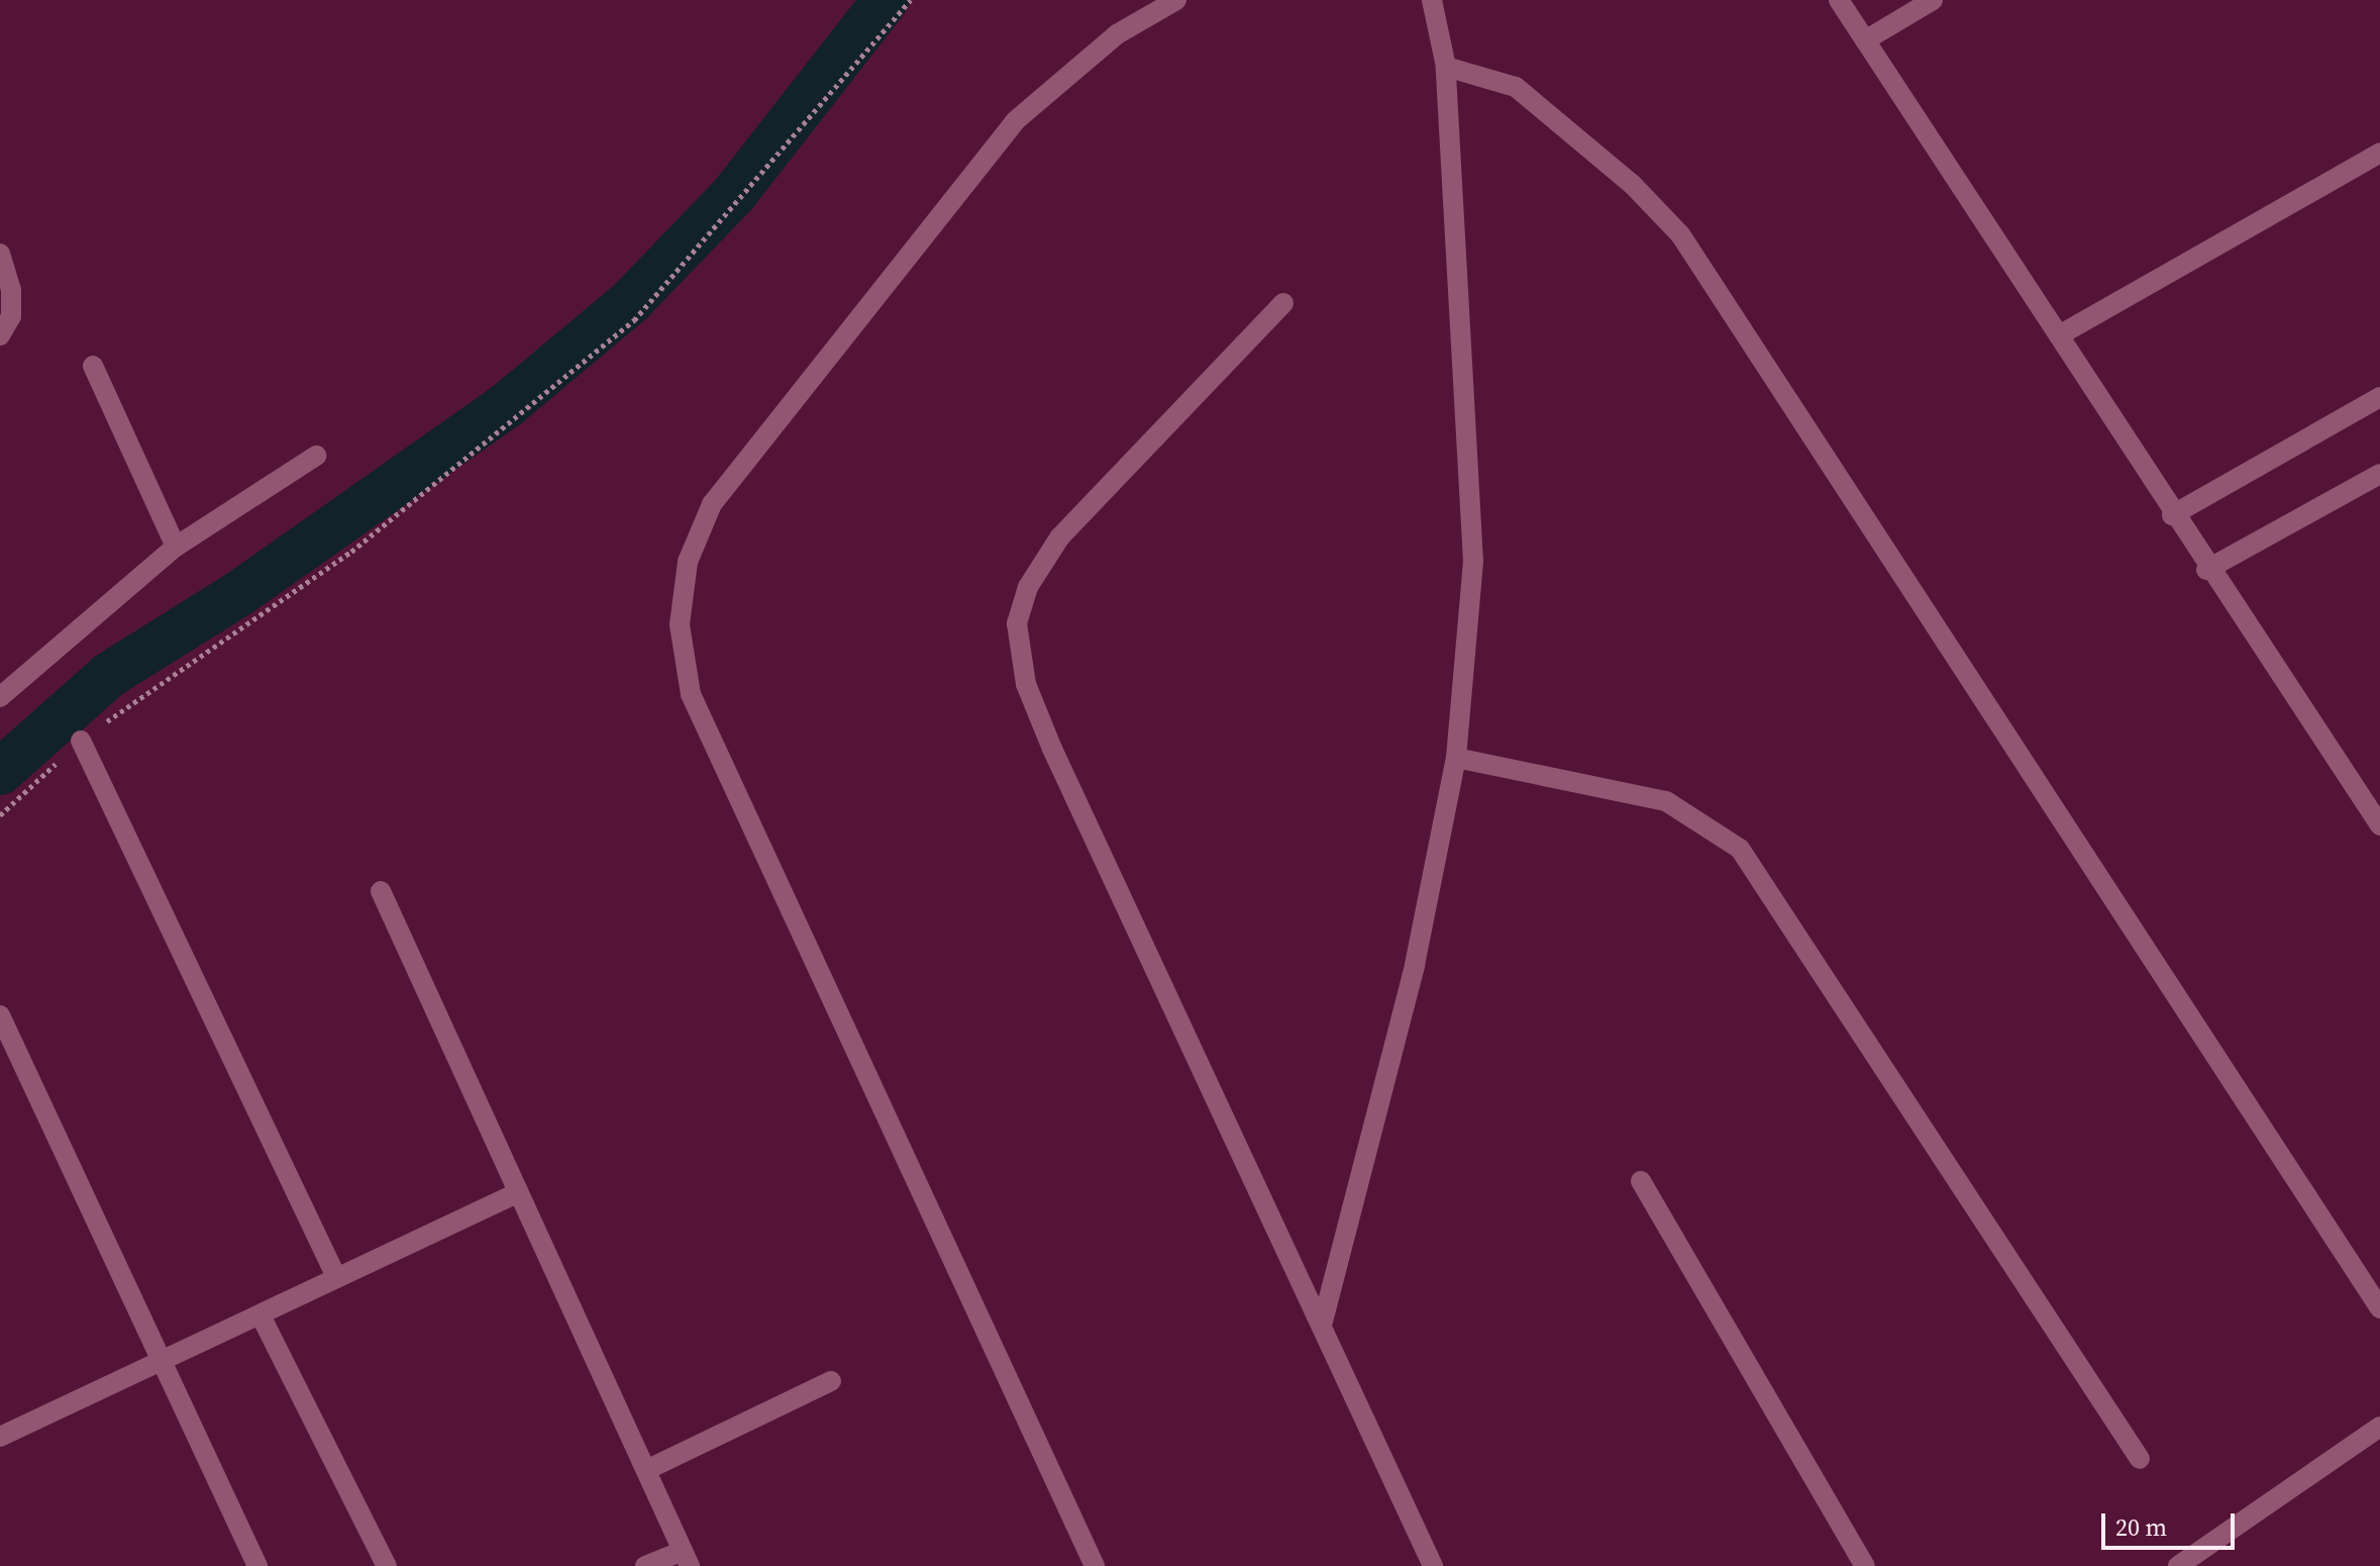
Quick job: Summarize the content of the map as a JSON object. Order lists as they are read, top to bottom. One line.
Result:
{"scale_bar":"20 m"}
